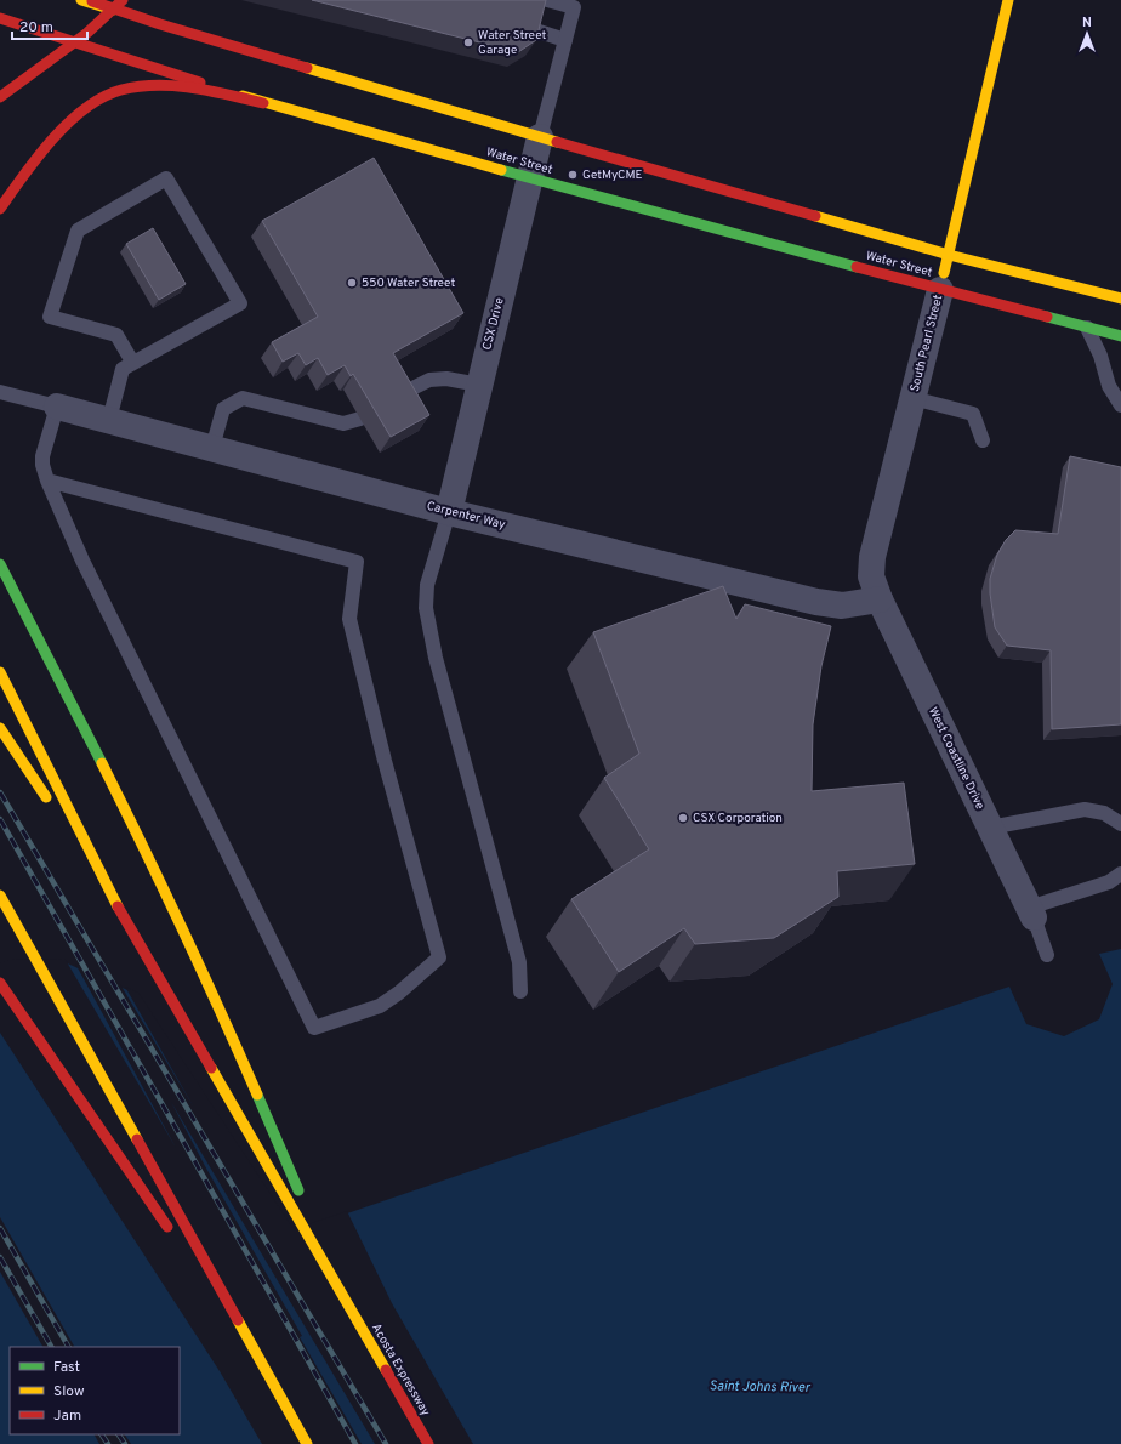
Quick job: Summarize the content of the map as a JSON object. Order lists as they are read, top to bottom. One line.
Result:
{"streets":{"main road":["Water Street","South Pearl Street","Acosta Expressway"],"street":["CSX Drive","Carpenter Way","West Coastline Drive"]},"crossings":[["Water Street","CSX Drive"],["Water Street","South Pearl Street"],["CSX Drive","Carpenter Way"],["South Pearl Street","Carpenter Way"],["South Pearl Street","West Coastline Drive"],["Carpenter Way","West Coastline Drive"]],"water":["Saint Johns River"],"places":["Water Street Garage","GetMyCME","550 Water Street","CSX Corporation"],"legend":["Fast","Slow","Jam"],"scale_bar":"20 m","north":"top"}
